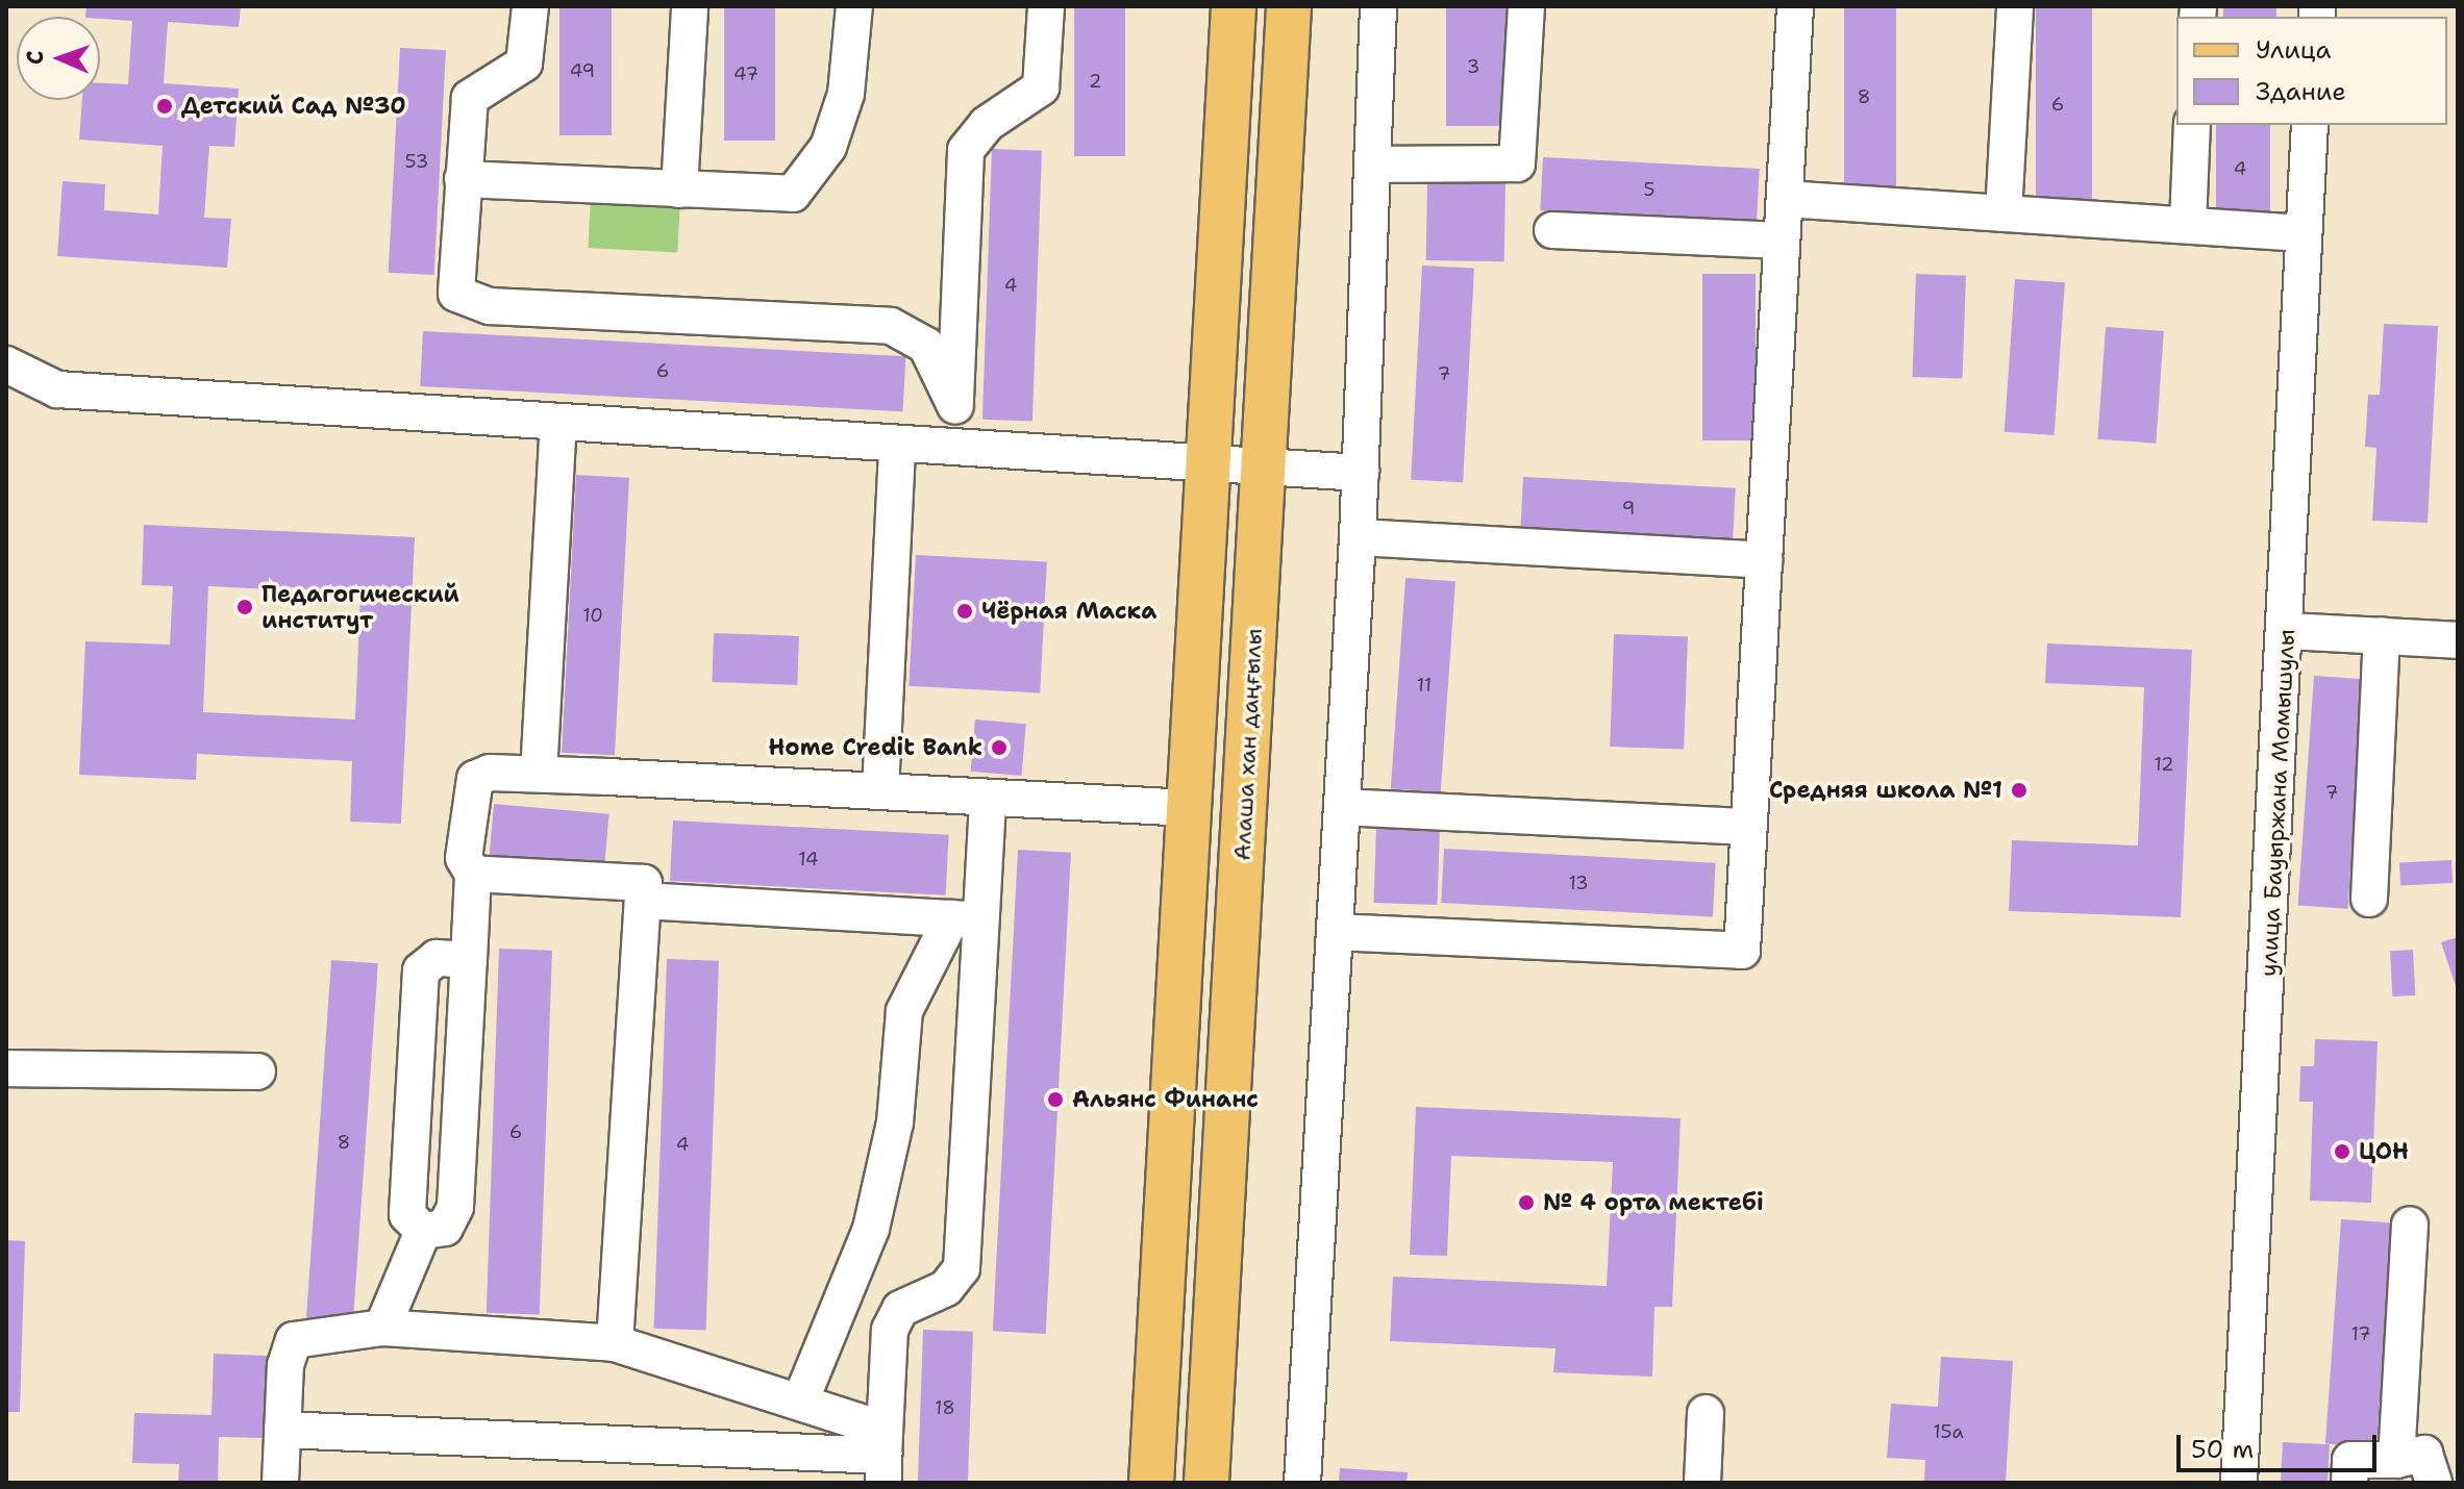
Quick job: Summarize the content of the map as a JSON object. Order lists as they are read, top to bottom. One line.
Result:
{"streets":{"main road":["Алаша хан даңғылы"],"street":["улица Бауыржана Момышулы"]},"places":["Детский Сад №30","Педагогический институт","Чёрная Маска","Home Credit Bank","Средняя школа №1","Альянс Финанс","ЦОН","№ 4 орта мектебі"],"house_numbers":["3","49","47","2","8","6","53","4","5","4","6","7","9","10","11","12","7","14","13","6","8","4","17","18","15а"],"legend":["Улица","Здание"],"scale_bar":"50 m","north":"left"}
